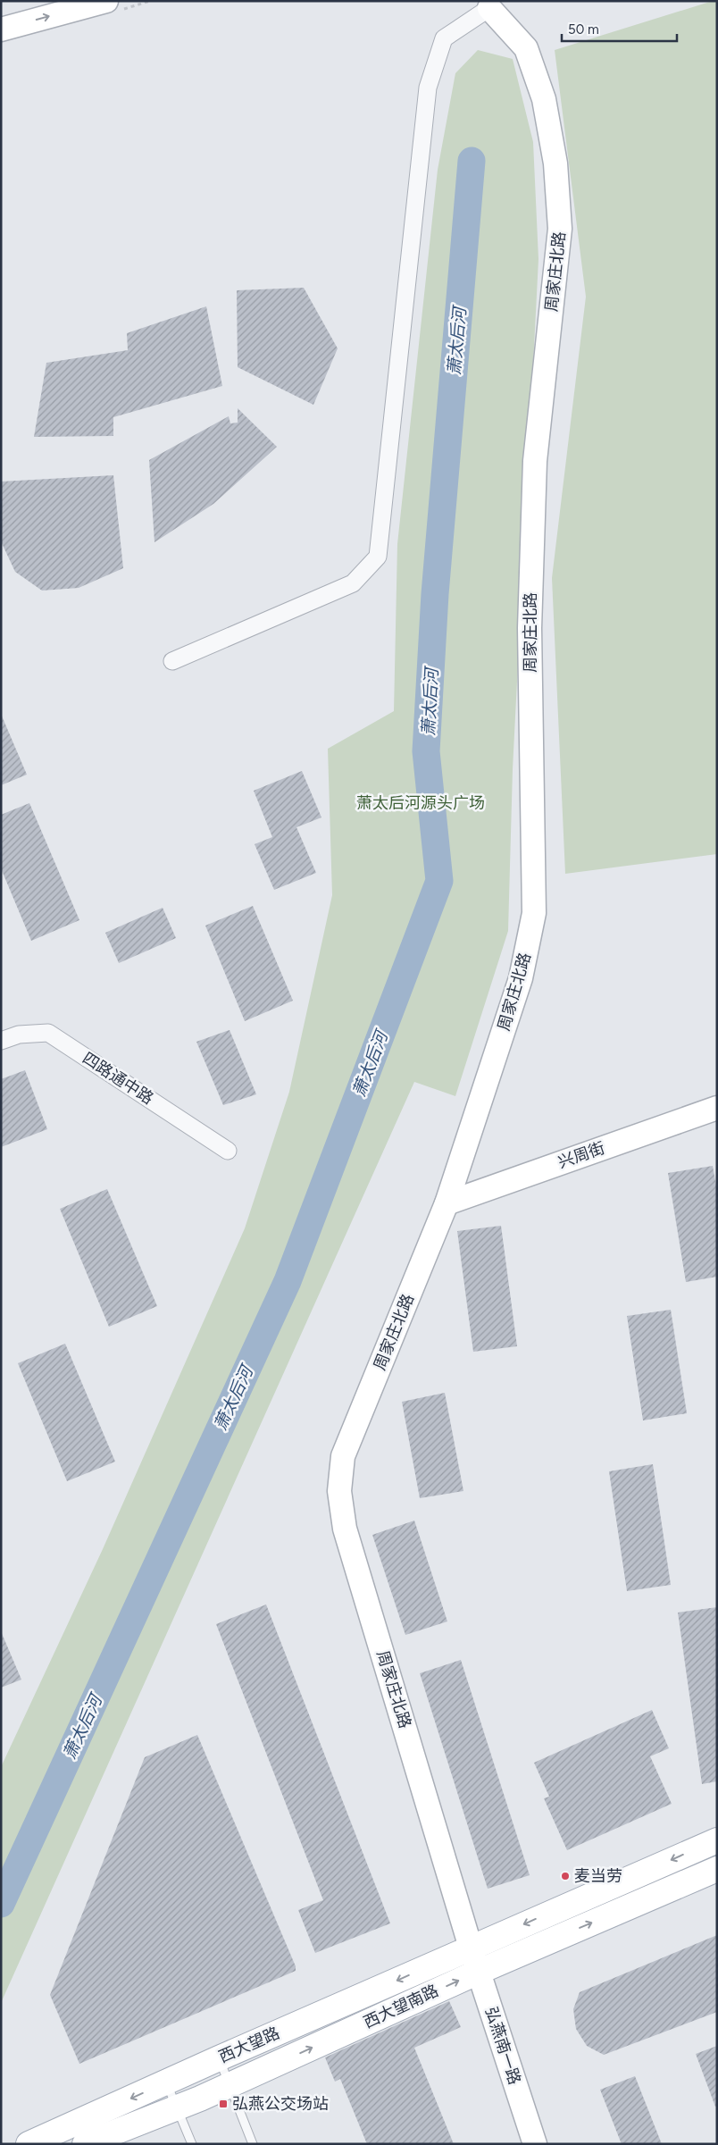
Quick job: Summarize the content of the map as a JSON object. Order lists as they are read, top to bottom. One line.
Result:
{"streets":{"main road":["西大望南路","西大望路"],"street":["周家庄北路","四路通中路","兴周街","弘燕南一路"]},"crossings":[["周家庄北路","兴周街"],["周家庄北路","西大望路"],["周家庄北路","弘燕南一路"],["西大望南路","弘燕南一路"],["西大望路","弘燕南一路"]],"one_way":["西大望路"],"water":["萧太后河"],"parks":["萧太后河源头广场"],"places":{"other":["麦当劳"],"transit":["弘燕公交场站"]},"scale_bar":"50 m"}
